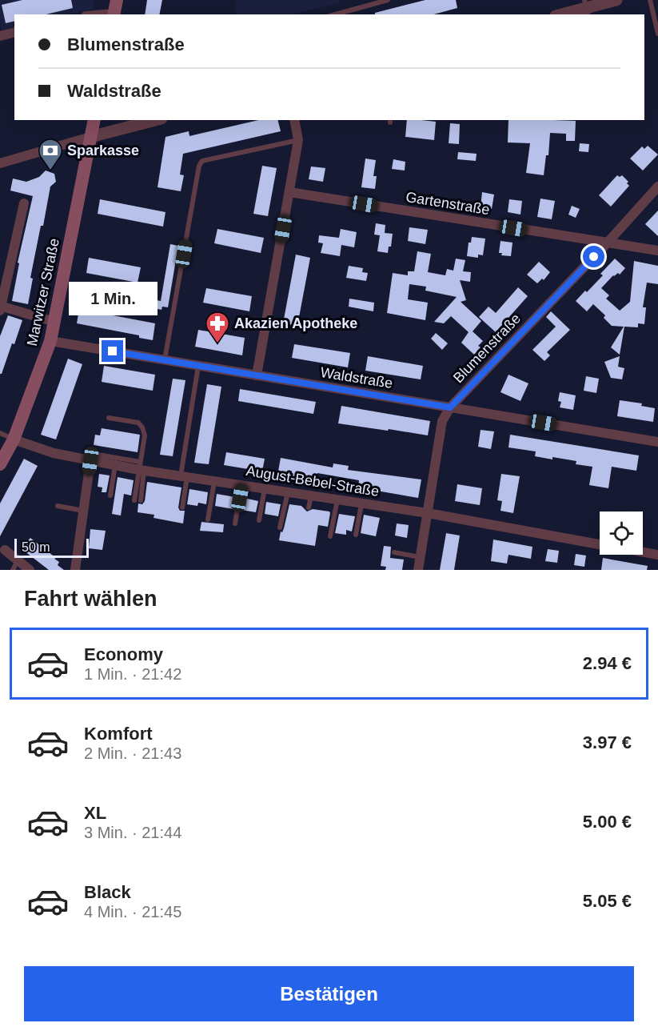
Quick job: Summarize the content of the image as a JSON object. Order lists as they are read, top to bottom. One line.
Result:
{"streets":{"main road":["Marwitzer Straße"],"street":["Gartenstraße","Blumenstraße","Waldstraße","August-Bebel-Straße"]},"crossings":[["Gartenstraße","Blumenstraße"],["Marwitzer Straße","Waldstraße"],["Marwitzer Straße","August-Bebel-Straße"],["Blumenstraße","Waldstraße"],["Blumenstraße","August-Bebel-Straße"]],"places":{"bank":["Sparkasse"],"pharmacy":["Akazien Apotheke"]},"scale_bar":"50 m","page":{"banner":["Blumenstraße","Waldstraße"],"bubble":"1 Min.","scale":"50 m","heading":"Fahrt wählen","list":[{"name":"Economy","note":"1 Min. · 21:42","value":"2.94 €"},{"name":"Komfort","note":"2 Min. · 21:43","value":"3.97 €"},{"name":"XL","note":"3 Min. · 21:44","value":"5.00 €"},{"name":"Black","note":"4 Min. · 21:45","value":"5.05 €"}],"buttons":"Bestätigen"}}
